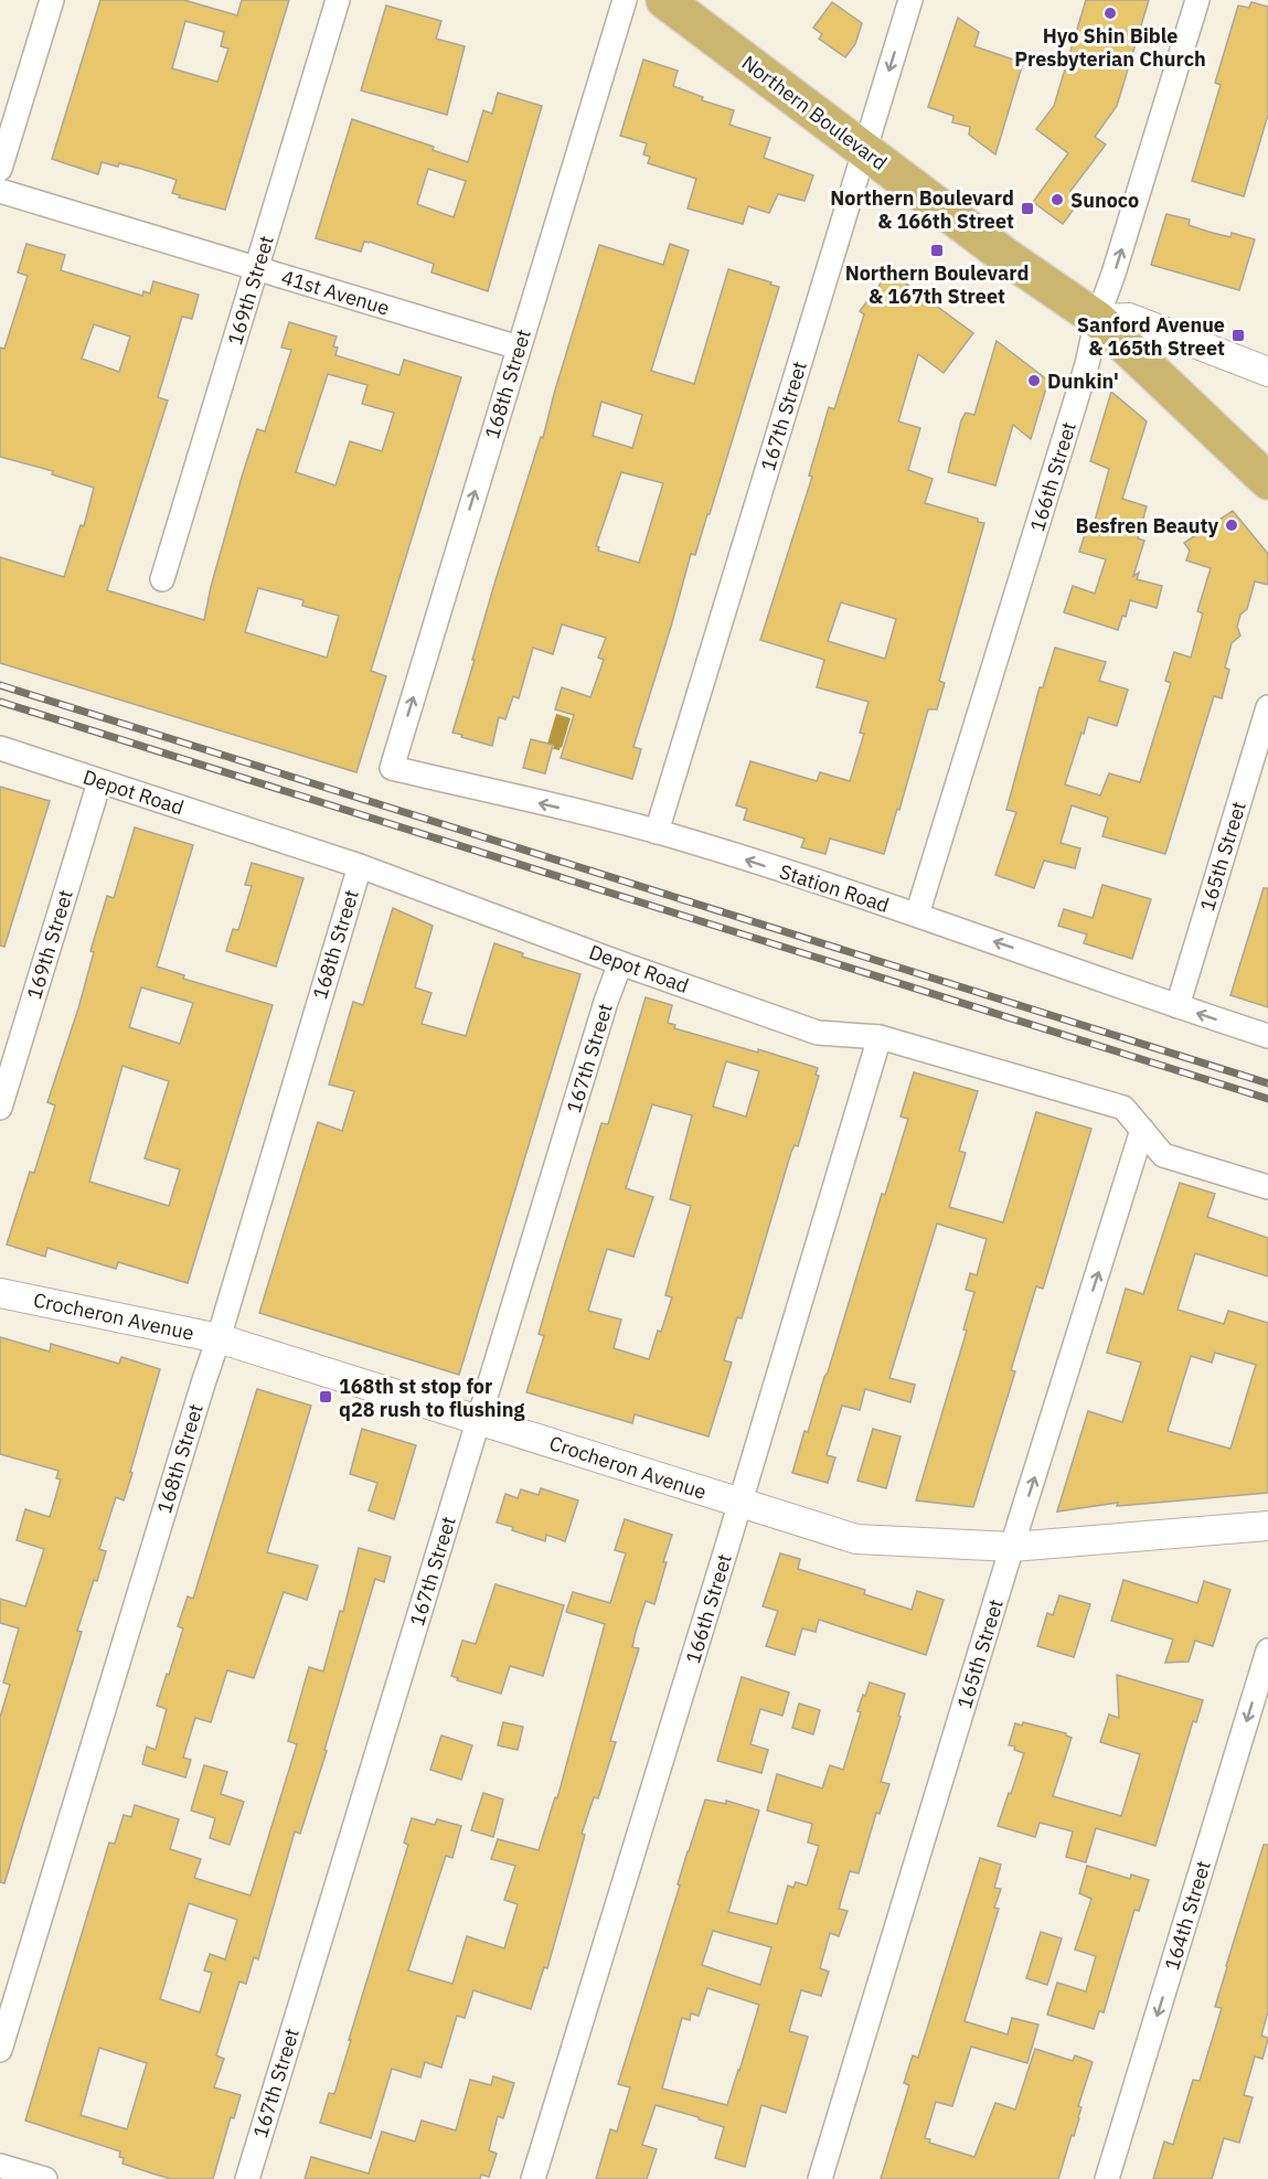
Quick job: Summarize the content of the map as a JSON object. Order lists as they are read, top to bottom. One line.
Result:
{"streets":{"main road":["Northern Boulevard"],"street":["169th Street","41st Avenue","168th Street","167th Street","166th Street","Depot Road","165th Street","Station Road","Crocheron Avenue","164th Street"]},"crossings":[["Northern Boulevard","167th Street"],["Northern Boulevard","166th Street"],["169th Street","41st Avenue"],["169th Street","Depot Road"],["41st Avenue","168th Street"],["168th Street","Depot Road"],["168th Street","Station Road"],["168th Street","Crocheron Avenue"],["167th Street","Depot Road"],["167th Street","Station Road"],["167th Street","Crocheron Avenue"],["166th Street","Depot Road"],["166th Street","Station Road"],["166th Street","Crocheron Avenue"],["Depot Road","165th Street"],["165th Street","Station Road"],["165th Street","Crocheron Avenue"]],"one_way":["Station Road","164th Street"],"places":{"other":["Hyo Shin Bible Presbyterian Church","Sunoco","Dunkin'","Besfren Beauty"],"transit":["Northern Boulevard & 166th Street","Northern Boulevard & 167th Street","Sanford Avenue & 165th Street","168th st stop for q28 rush to flushing"]}}
